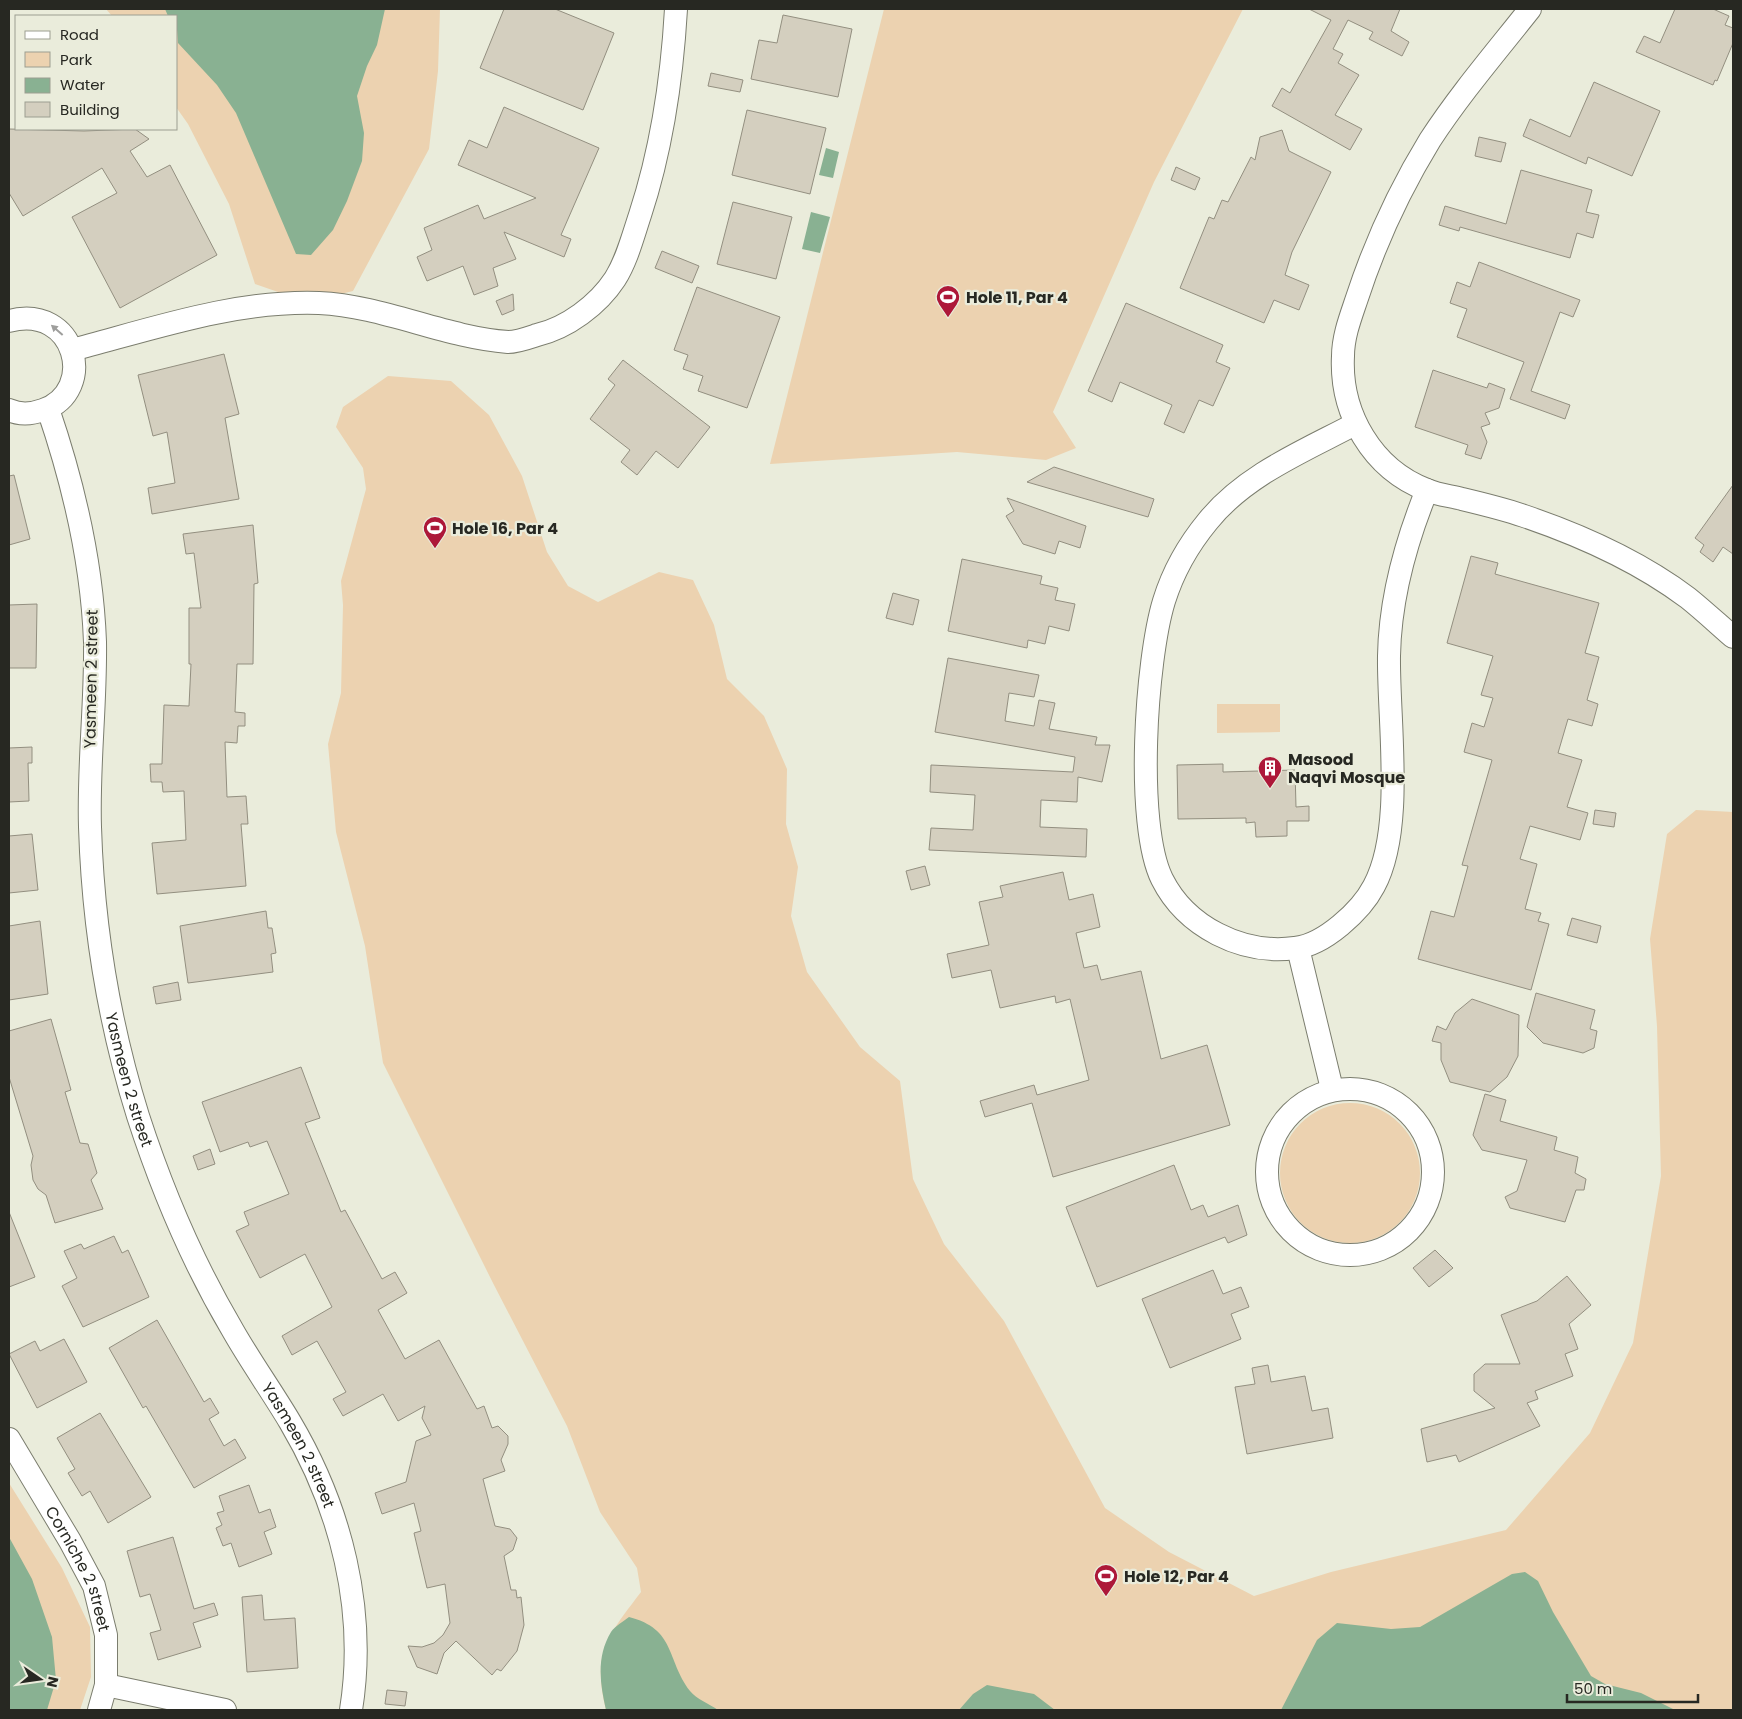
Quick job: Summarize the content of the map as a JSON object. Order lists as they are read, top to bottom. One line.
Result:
{"streets":{"street":["Yasmeen 2 street","Corniche 2 street"]},"places":{"sports":["Hole 11, Par 4","Hole 16, Par 4","Hole 12, Par 4"],"building":["Masood Naqvi Mosque"]},"legend":["Road","Park","Water","Building"],"scale_bar":"50 m","north":"right"}
